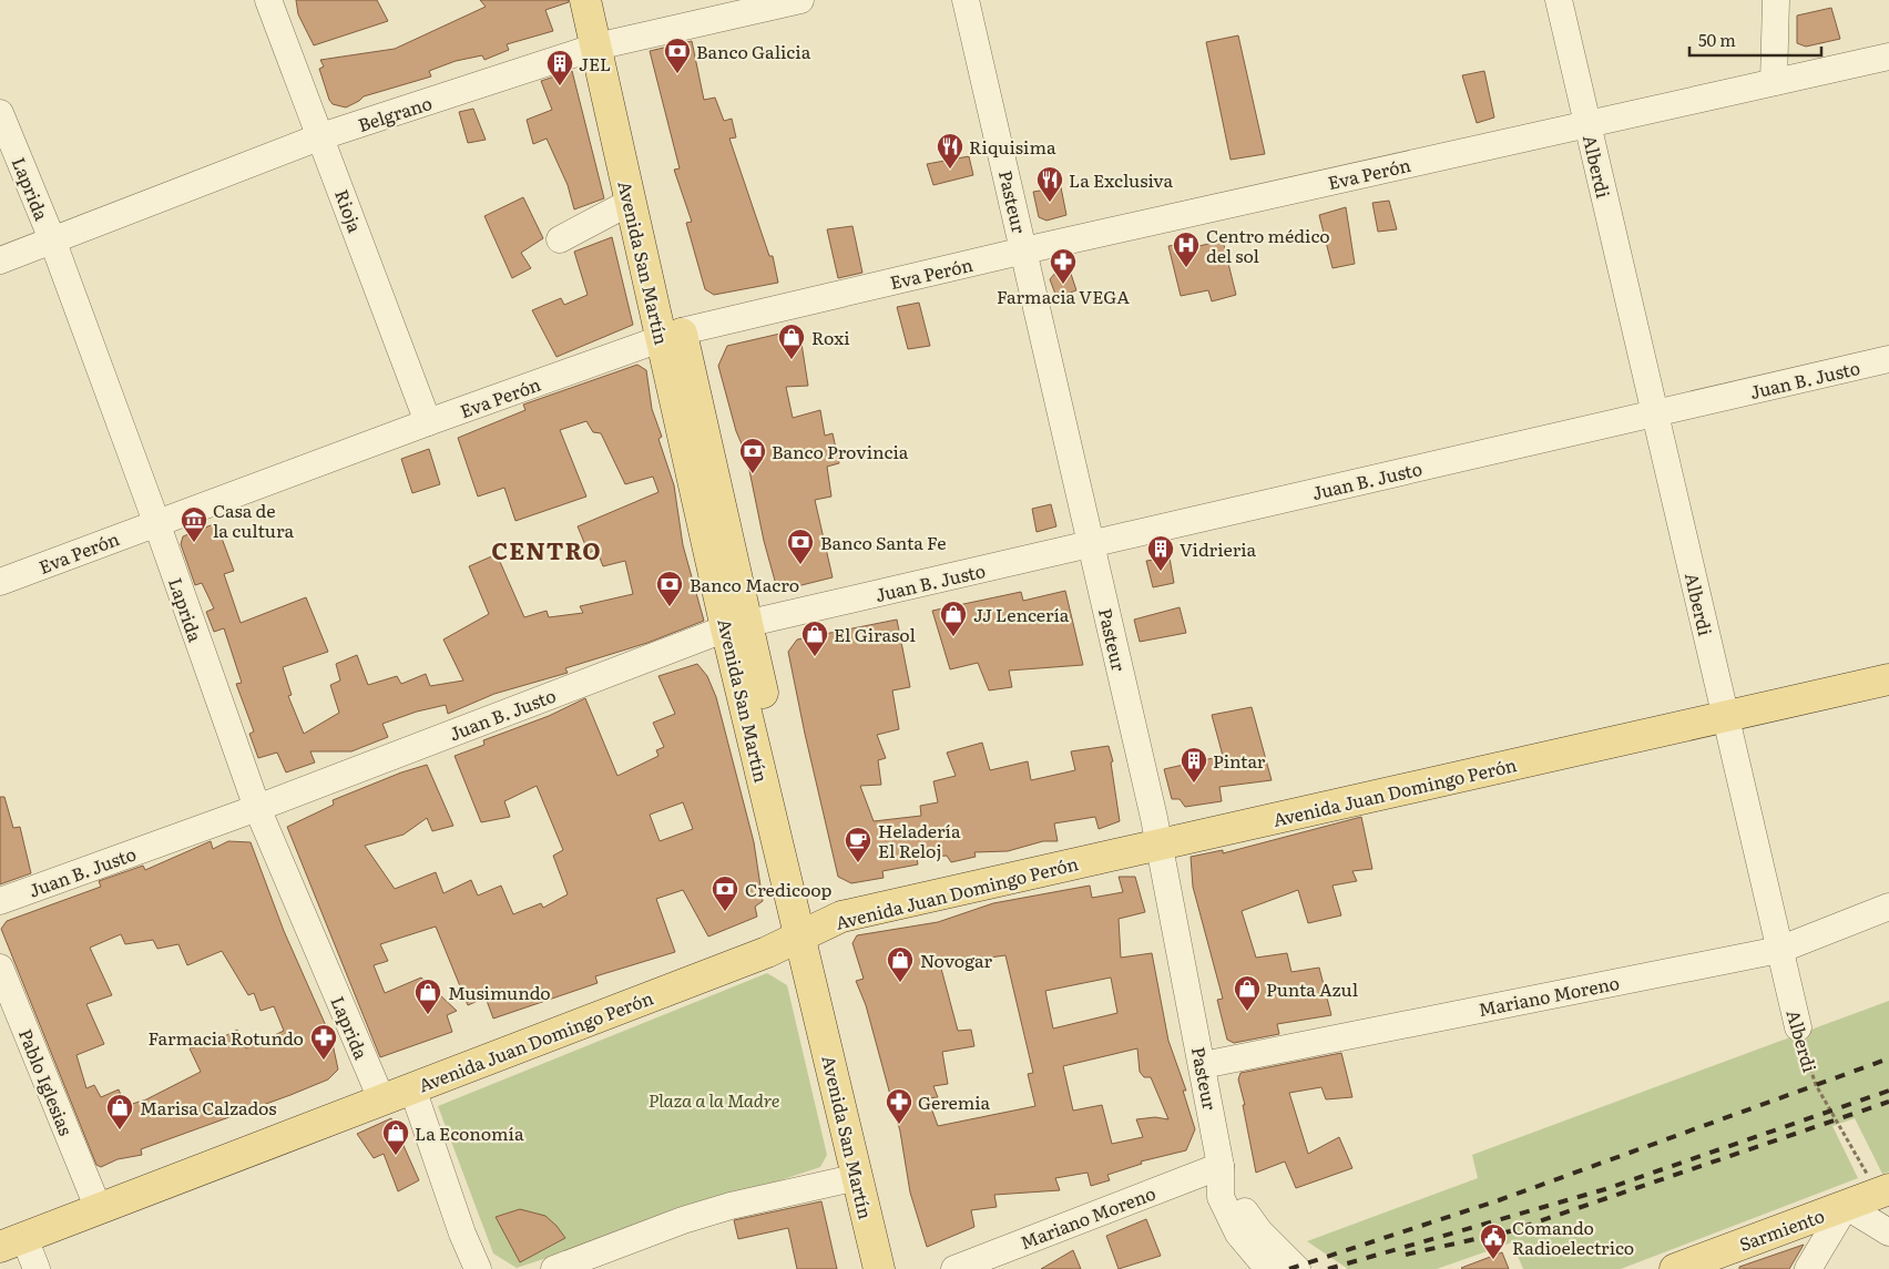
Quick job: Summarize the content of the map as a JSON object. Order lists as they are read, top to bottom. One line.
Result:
{"streets":{"main road":["Avenida San Martín","Avenida Juan Domingo Perón","Sarmiento"],"street":["Belgrano","Alberdi","Eva Perón","Laprida","Pasteur","Rioja","Juan B. Justo","Mariano Moreno","Pablo Iglesias"]},"crossings":[["Belgrano","Laprida"],["Belgrano","Rioja"],["Belgrano","Avenida San Martín"],["Alberdi","Eva Perón"],["Alberdi","Juan B. Justo"],["Alberdi","Avenida Juan Domingo Perón"],["Alberdi","Mariano Moreno"],["Alberdi","Sarmiento"],["Eva Perón","Laprida"],["Eva Perón","Pasteur"],["Eva Perón","Rioja"],["Eva Perón","Avenida San Martín"],["Laprida","Juan B. Justo"],["Laprida","Avenida Juan Domingo Perón"],["Pasteur","Juan B. Justo"],["Pasteur","Avenida Juan Domingo Perón"],["Pasteur","Mariano Moreno"],["Avenida San Martín","Juan B. Justo"],["Avenida San Martín","Avenida Juan Domingo Perón"],["Avenida Juan Domingo Perón","Pablo Iglesias"]],"districts":["CENTRO"],"parks":["Plaza a la Madre"],"places":{"bank":["Banco Galicia","Banco Provincia","Banco Santa Fe","Banco Macro","Credicoop"],"building":["JEL","Vidrieria","Pintar"],"restaurant":["Riquisima","La Exclusiva"],"hospital":["Centro médico del sol"],"pharmacy":["Farmacia VEGA","Farmacia Rotundo","Geremia"],"shop":["Roxi","JJ Lencería","El Girasol","Novogar","Punta Azul","Musimundo","Marisa Calzados","La Economía"],"museum":["Casa de la cultura"],"cafe":["Heladería El Reloj"],"public building":["Comando Radioelectrico"]},"scale_bar":"50 m"}
